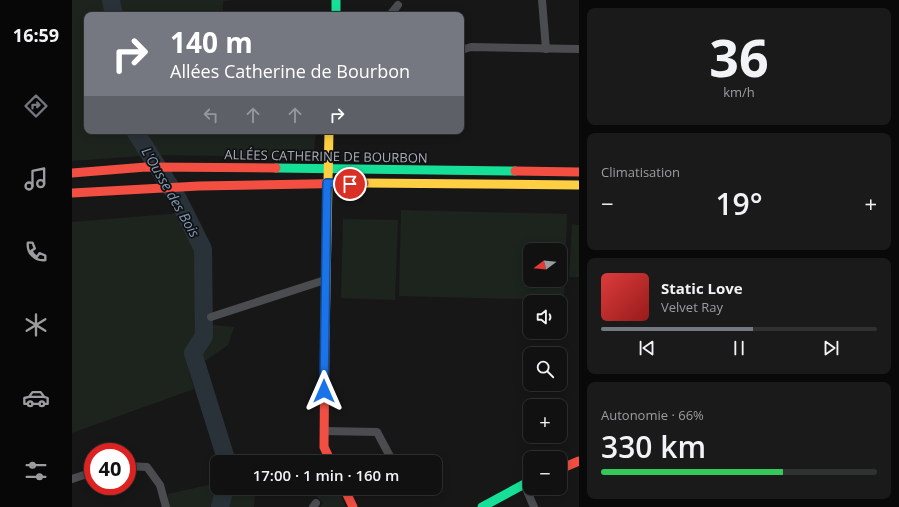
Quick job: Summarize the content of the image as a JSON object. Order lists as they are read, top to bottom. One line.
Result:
{"streets":{"main road":["ALLÉES CATHERINE DE BOURBON"]},"water":["L'Ousse des Bois"],"north":"left","page":{"tabs":"16:59","tile":[["36","km/h"],"Climatisation",["Autonomie · 66%","330 km"]],"turn":["140 m","Allées Catherine de Bourbon"],"heat":["−","19°","+"],"map_buttons":["+","−"],"song":["Static Love","Velvet Ray"],"limit":"40","trip":"17:00 · 1 min · 160 m"}}
